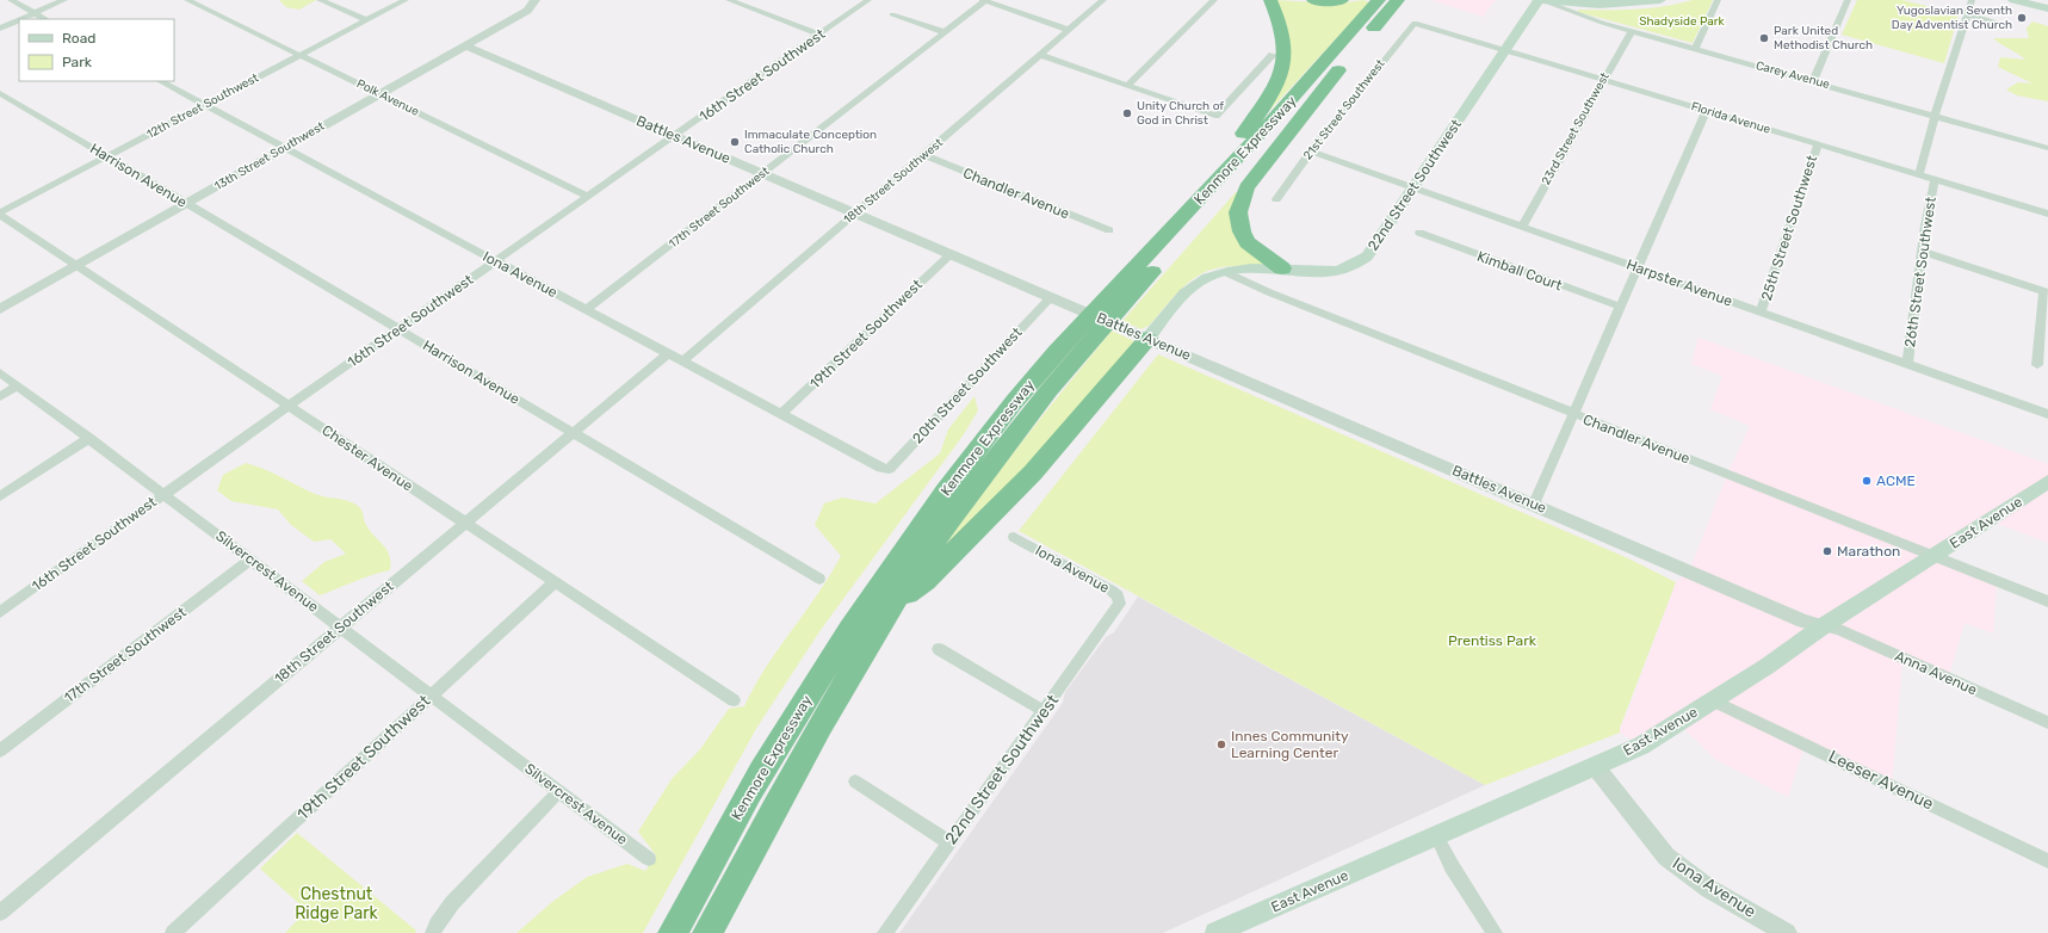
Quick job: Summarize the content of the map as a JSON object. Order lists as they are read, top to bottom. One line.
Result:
{"streets":{"highway":["Kenmore Expressway"],"main road":["22nd Street Southwest","East Avenue"],"street":["16th Street Southwest","Carey Avenue","Polk Avenue","12th Street Southwest","21st Street Southwest","Florida Avenue","23rd Street Southwest","Battles Avenue","13th Street Southwest","Harrison Avenue","18th Street Southwest","Chandler Avenue","17th Street Southwest","25th Street Southwest","Kimball Court","26th Street Southwest","Iona Avenue","Harpster Avenue","19th Street Southwest","20th Street Southwest","Chester Avenue","Silvercrest Avenue","Anna Avenue","Leeser Avenue"]},"crossings":[["16th Street Southwest","Polk Avenue"],["16th Street Southwest","Battles Avenue"],["16th Street Southwest","Harrison Avenue"],["16th Street Southwest","Iona Avenue"],["16th Street Southwest","Chester Avenue"],["16th Street Southwest","Silvercrest Avenue"],["Carey Avenue","23rd Street Southwest"],["Carey Avenue","22nd Street Southwest"],["Carey Avenue","26th Street Southwest"],["Polk Avenue","12th Street Southwest"],["Polk Avenue","13th Street Southwest"],["12th Street Southwest","Harrison Avenue"],["12th Street Southwest","Iona Avenue"],["12th Street Southwest","Chester Avenue"],["21st Street Southwest","Florida Avenue"],["21st Street Southwest","Harpster Avenue"],["Florida Avenue","23rd Street Southwest"],["Florida Avenue","22nd Street Southwest"],["Florida Avenue","25th Street Southwest"],["Florida Avenue","26th Street Southwest"],["23rd Street Southwest","Harpster Avenue"],["Battles Avenue","13th Street Southwest"],["Battles Avenue","18th Street Southwest"],["Battles Avenue","22nd Street Southwest"],["Battles Avenue","17th Street Southwest"],["Battles Avenue","19th Street Southwest"],["Battles Avenue","20th Street Southwest"],["Battles Avenue","East Avenue"],["Battles Avenue","Anna Avenue"],["13th Street Southwest","Harrison Avenue"],["13th Street Southwest","Iona Avenue"],["13th Street Southwest","Chester Avenue"],["Harrison Avenue","18th Street Southwest"],["18th Street Southwest","Chandler Avenue"],["18th Street Southwest","Iona Avenue"],["18th Street Southwest","Chester Avenue"],["18th Street Southwest","Silvercrest Avenue"],["22nd Street Southwest","Chandler Avenue"],["22nd Street Southwest","Iona Avenue"],["22nd Street Southwest","Harpster Avenue"],["Chandler Avenue","East Avenue"],["17th Street Southwest","Iona Avenue"],["17th Street Southwest","Silvercrest Avenue"],["25th Street Southwest","Harpster Avenue"],["26th Street Southwest","Harpster Avenue"],["Iona Avenue","19th Street Southwest"],["Iona Avenue","20th Street Southwest"],["Iona Avenue","East Avenue"],["19th Street Southwest","Chester Avenue"],["19th Street Southwest","Silvercrest Avenue"],["East Avenue","Anna Avenue"],["East Avenue","Leeser Avenue"]],"parks":["Shadyside Park","Prentiss Park","Chestnut Ridge Park"],"places":["Yugoslavian Seventh Day Adventist Church","Park United Methodist Church","Unity Church of God in Christ","Immaculate Conception Catholic Church","ACME","Marathon","Innes Community Learning Center"],"legend":["Road","Park"]}
